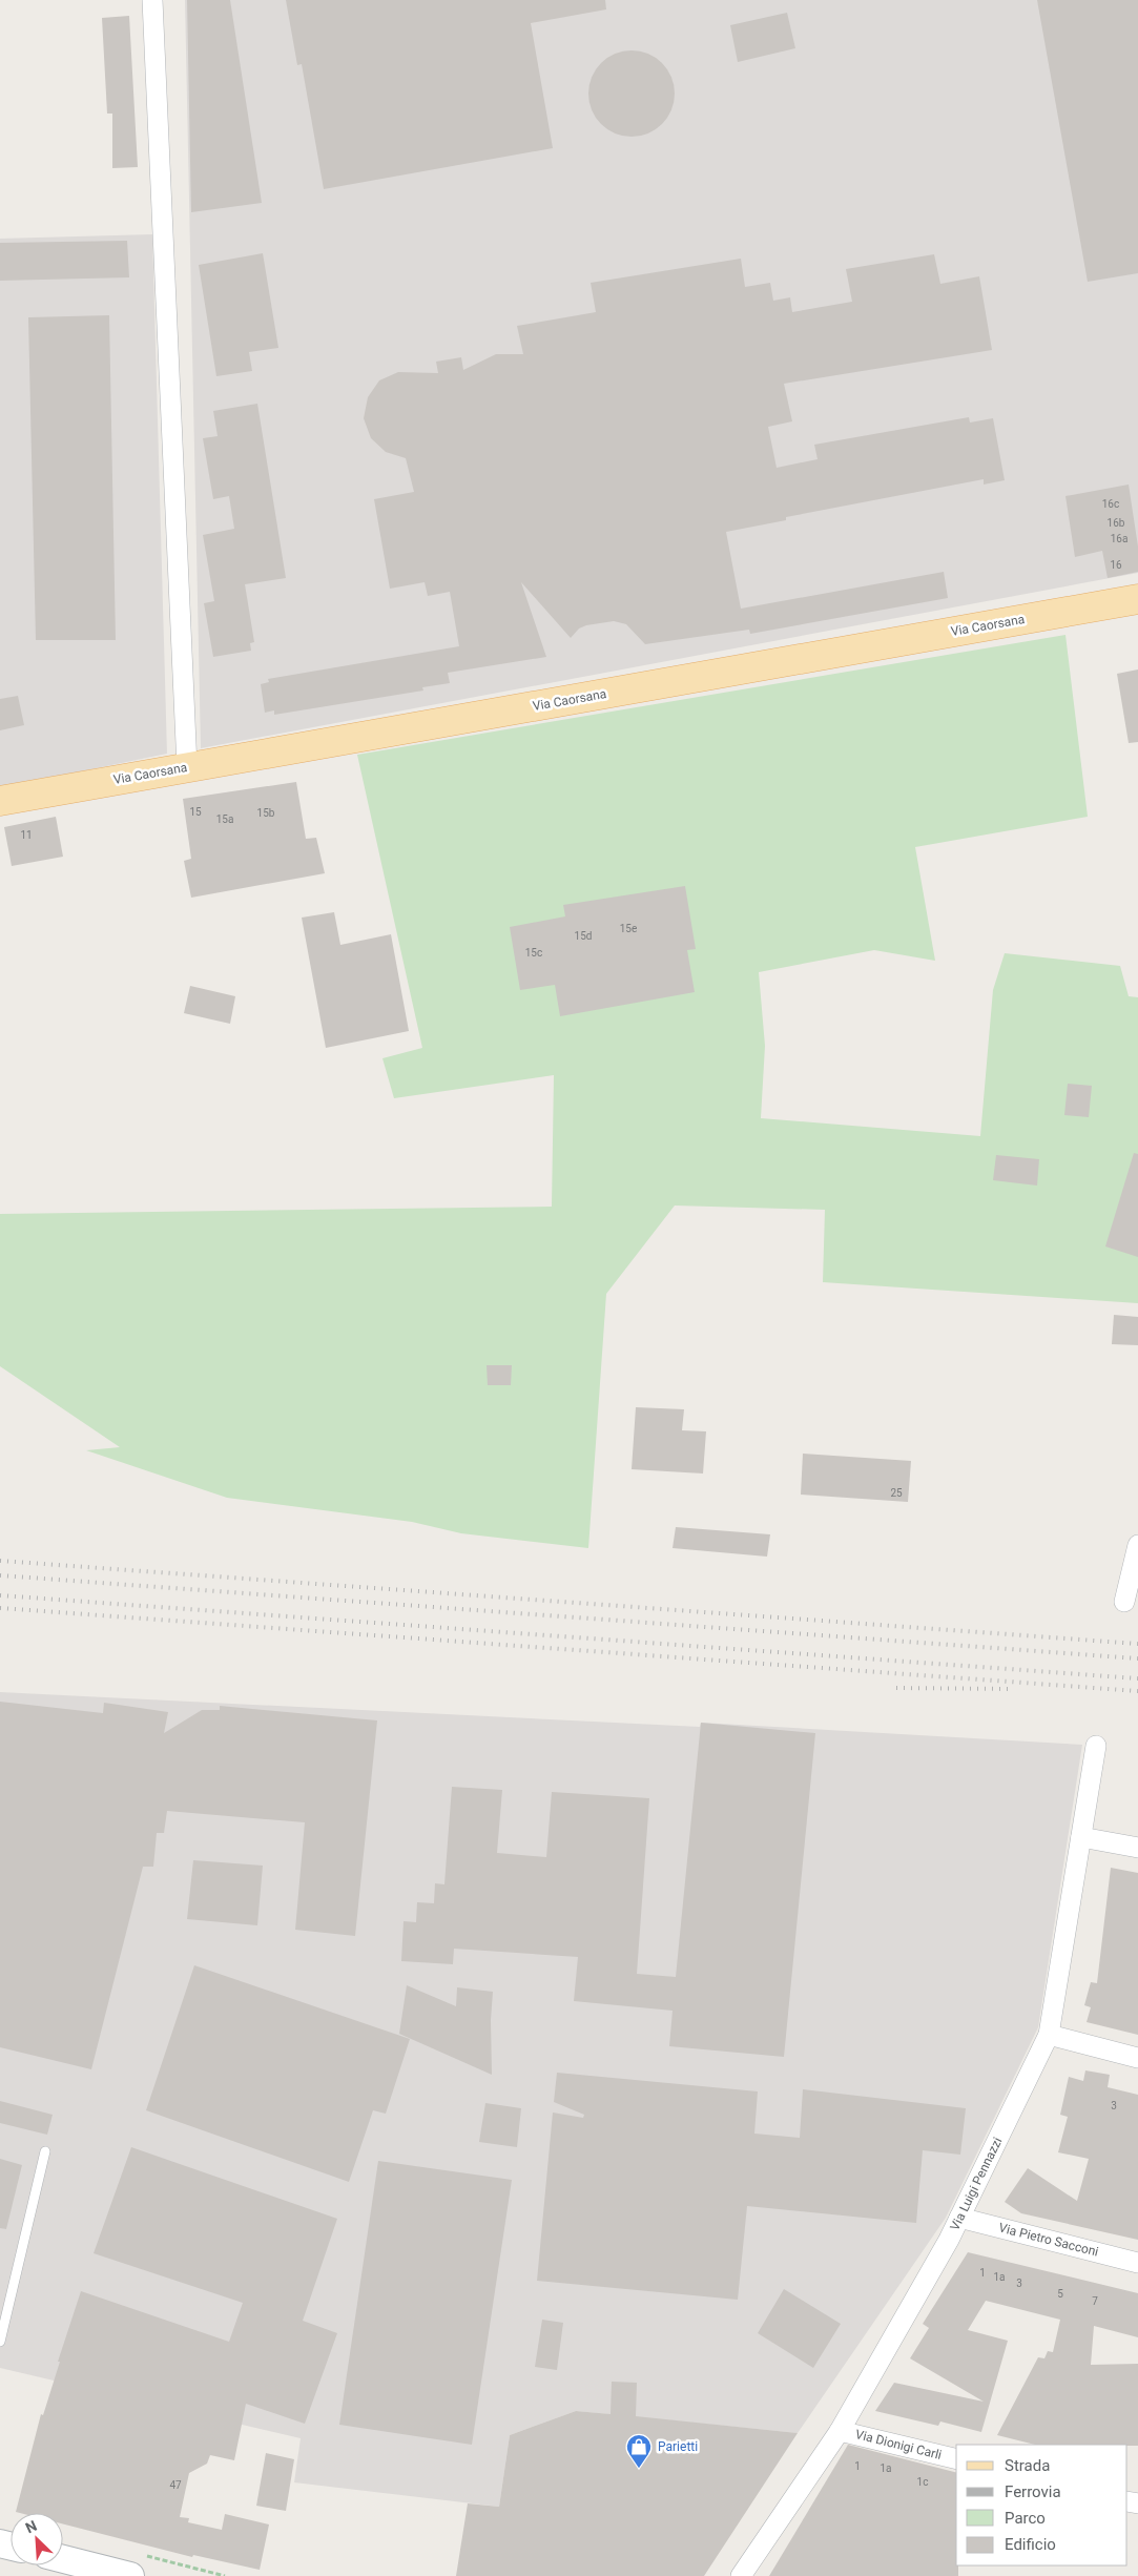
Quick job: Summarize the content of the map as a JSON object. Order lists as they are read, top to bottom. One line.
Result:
{"streets":{"main road":["Via Caorsana"],"street":["Via Luigi Pennazzi","Via Pietro Sacconi","Via Dionigi Carli"]},"crossings":[["Via Luigi Pennazzi","Via Pietro Sacconi"],["Via Luigi Pennazzi","Via Dionigi Carli"]],"places":{"shop":["Parietti"]},"house_numbers":["16c","16b","16a","16","15","15b","15a","11","15e","15d","15c","25","3","1","1a","3","5","7","1","1a","1c","47"],"legend":["Strada","Ferrovia","Parco","Edificio"],"north":"top left"}
